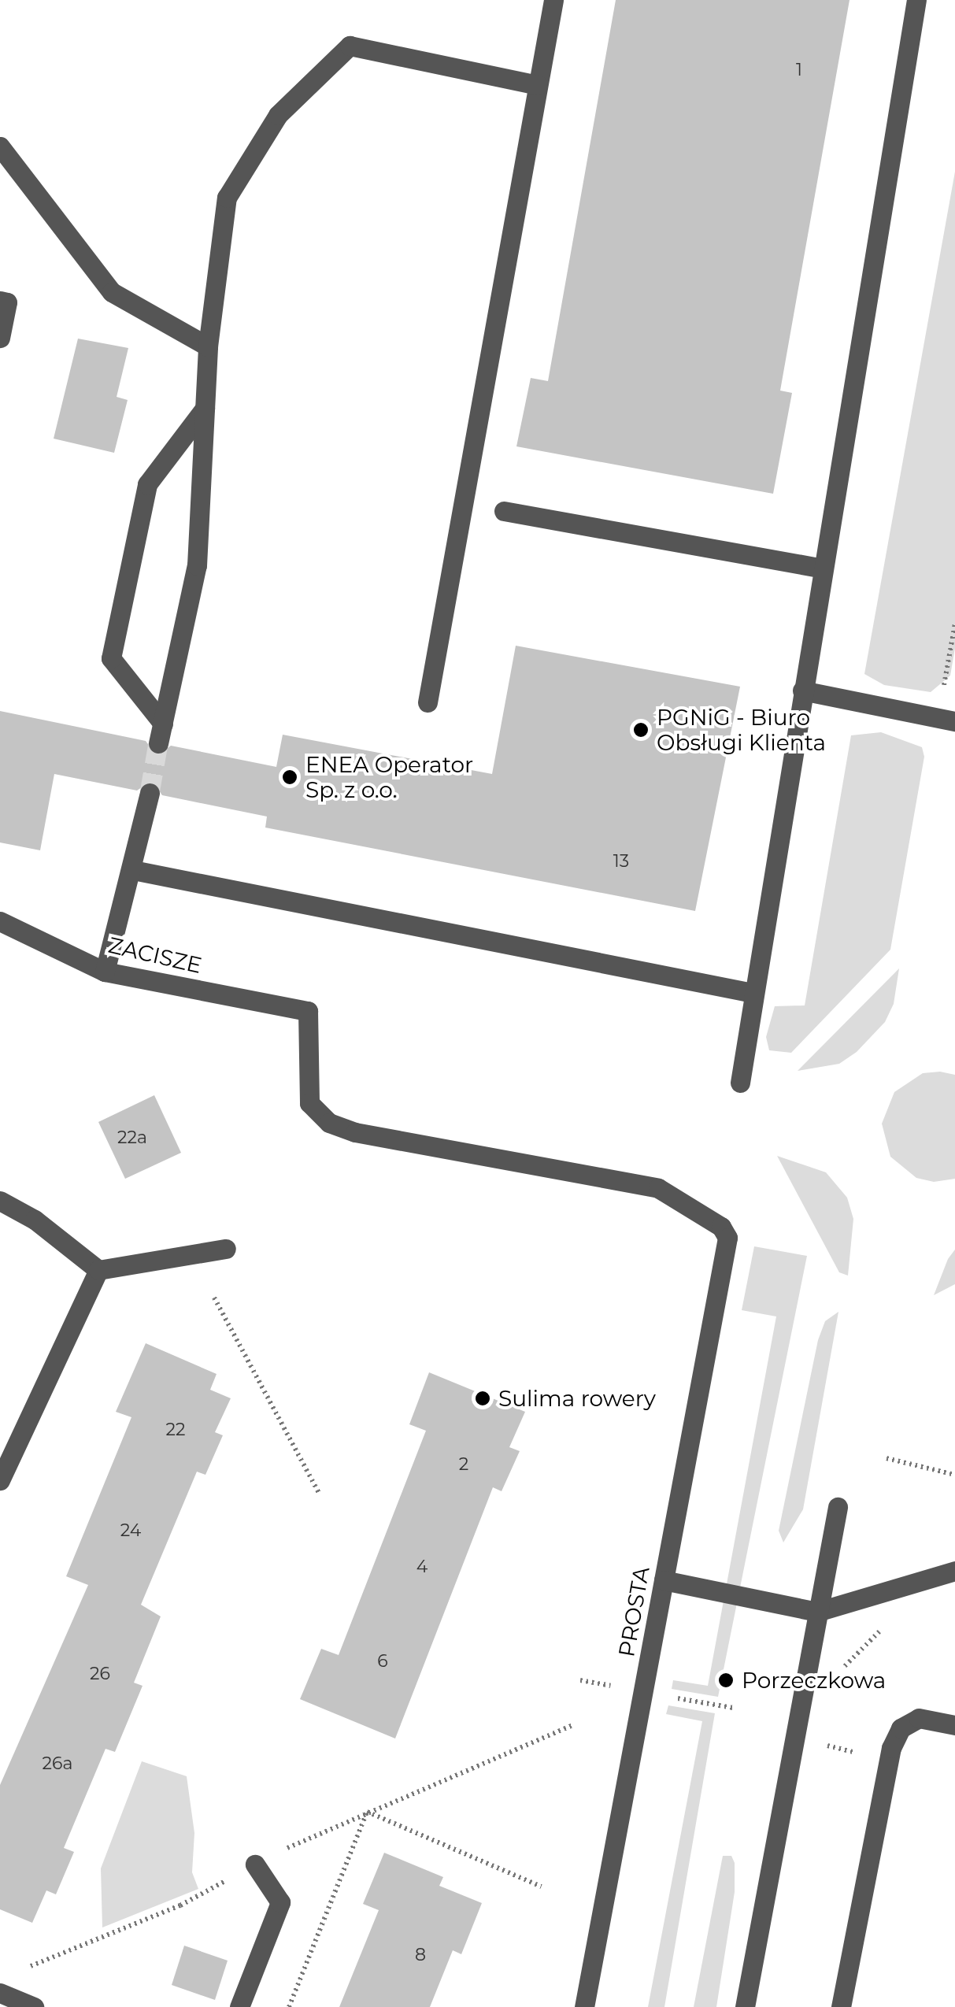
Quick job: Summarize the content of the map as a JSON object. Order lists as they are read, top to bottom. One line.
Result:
{"streets":{"street":["ZACISZE","PROSTA"]},"crossings":[["ZACISZE","PROSTA"]],"places":["PGNiG - Biuro Obsługi Klienta","ENEA Operator Sp. z o.o.","Sulima rowery","Porzeczkowa"],"house_numbers":["1","13","22a","22","2","24","4","6","26","26a","8"]}
